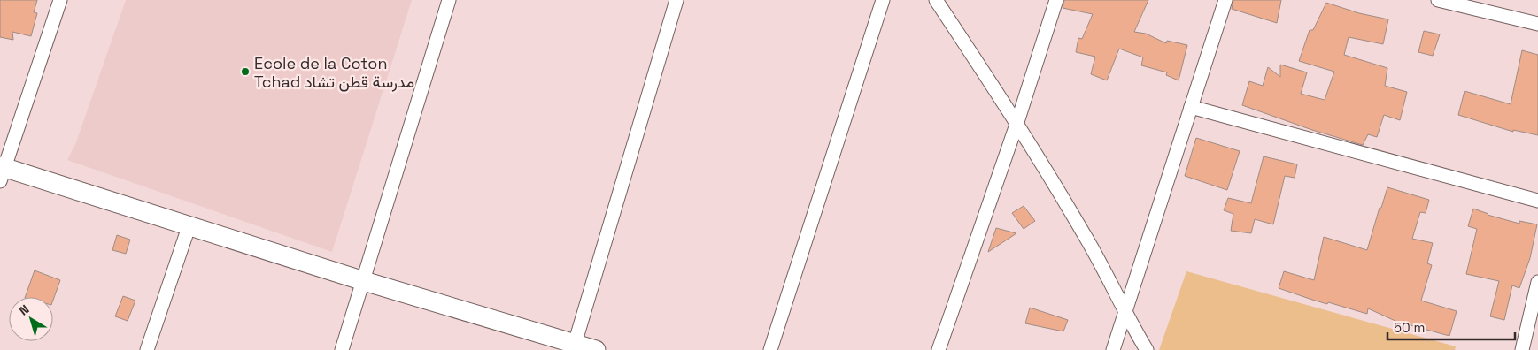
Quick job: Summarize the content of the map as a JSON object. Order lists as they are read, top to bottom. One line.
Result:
{"places":["Ecole de la Coton Tchad مدرسة قطن تشاد"],"scale_bar":"50 m","north":"top left"}
